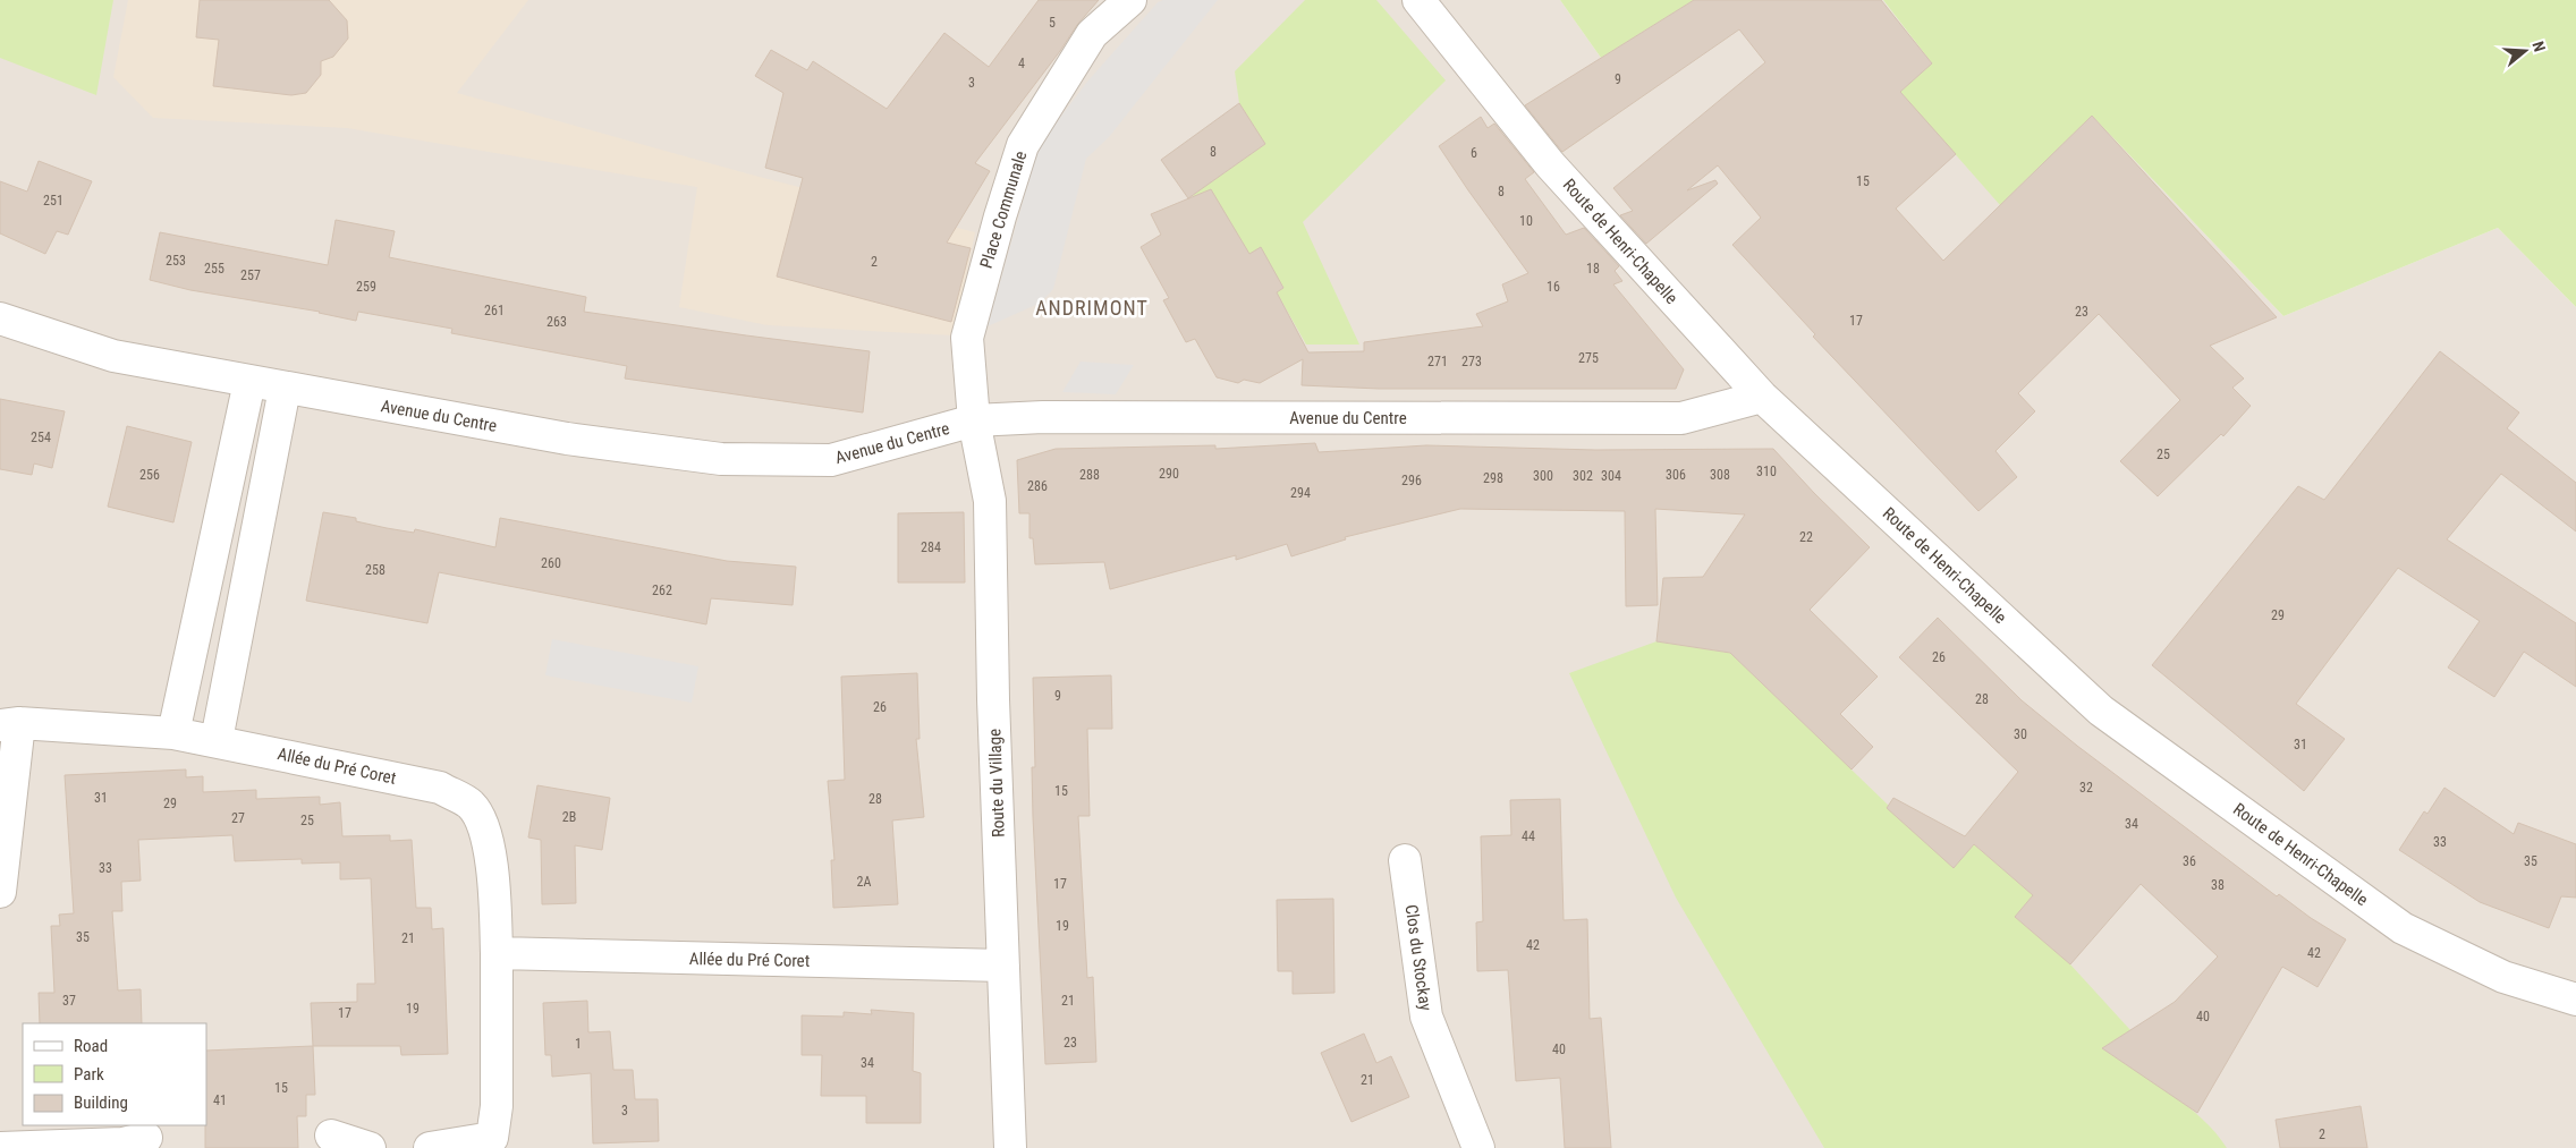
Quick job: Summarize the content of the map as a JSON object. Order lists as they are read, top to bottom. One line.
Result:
{"streets":{"street":["Place Communale","Route de Henri-Chapelle","Avenue du Centre","Allée du Pré Coret","Route du Village","Clos du Stockay"]},"crossings":[["Place Communale","Avenue du Centre"],["Place Communale","Route du Village"],["Route de Henri-Chapelle","Avenue du Centre"],["Avenue du Centre","Route du Village"],["Allée du Pré Coret","Route du Village"]],"districts":["ANDRIMONT"],"house_numbers":["5","4","9","3","8","6","15","8","251","10","253","2","255","18","257","259","16","261","23","17","263","275","271","273","254","25","310","290","256","288","306","308","300","302","304","298","296","286","294","22","284","260","258","262","29","26","9","28","26","30","31","32","15","31","28","29","2B","27","25","34","44","33","36","35","33","2A","17","38","19","35","21","42","42","37","21","19","17","40","23","1","40","34","21","15","41","3","2"],"legend":["Road","Park","Building"],"north":"right"}
